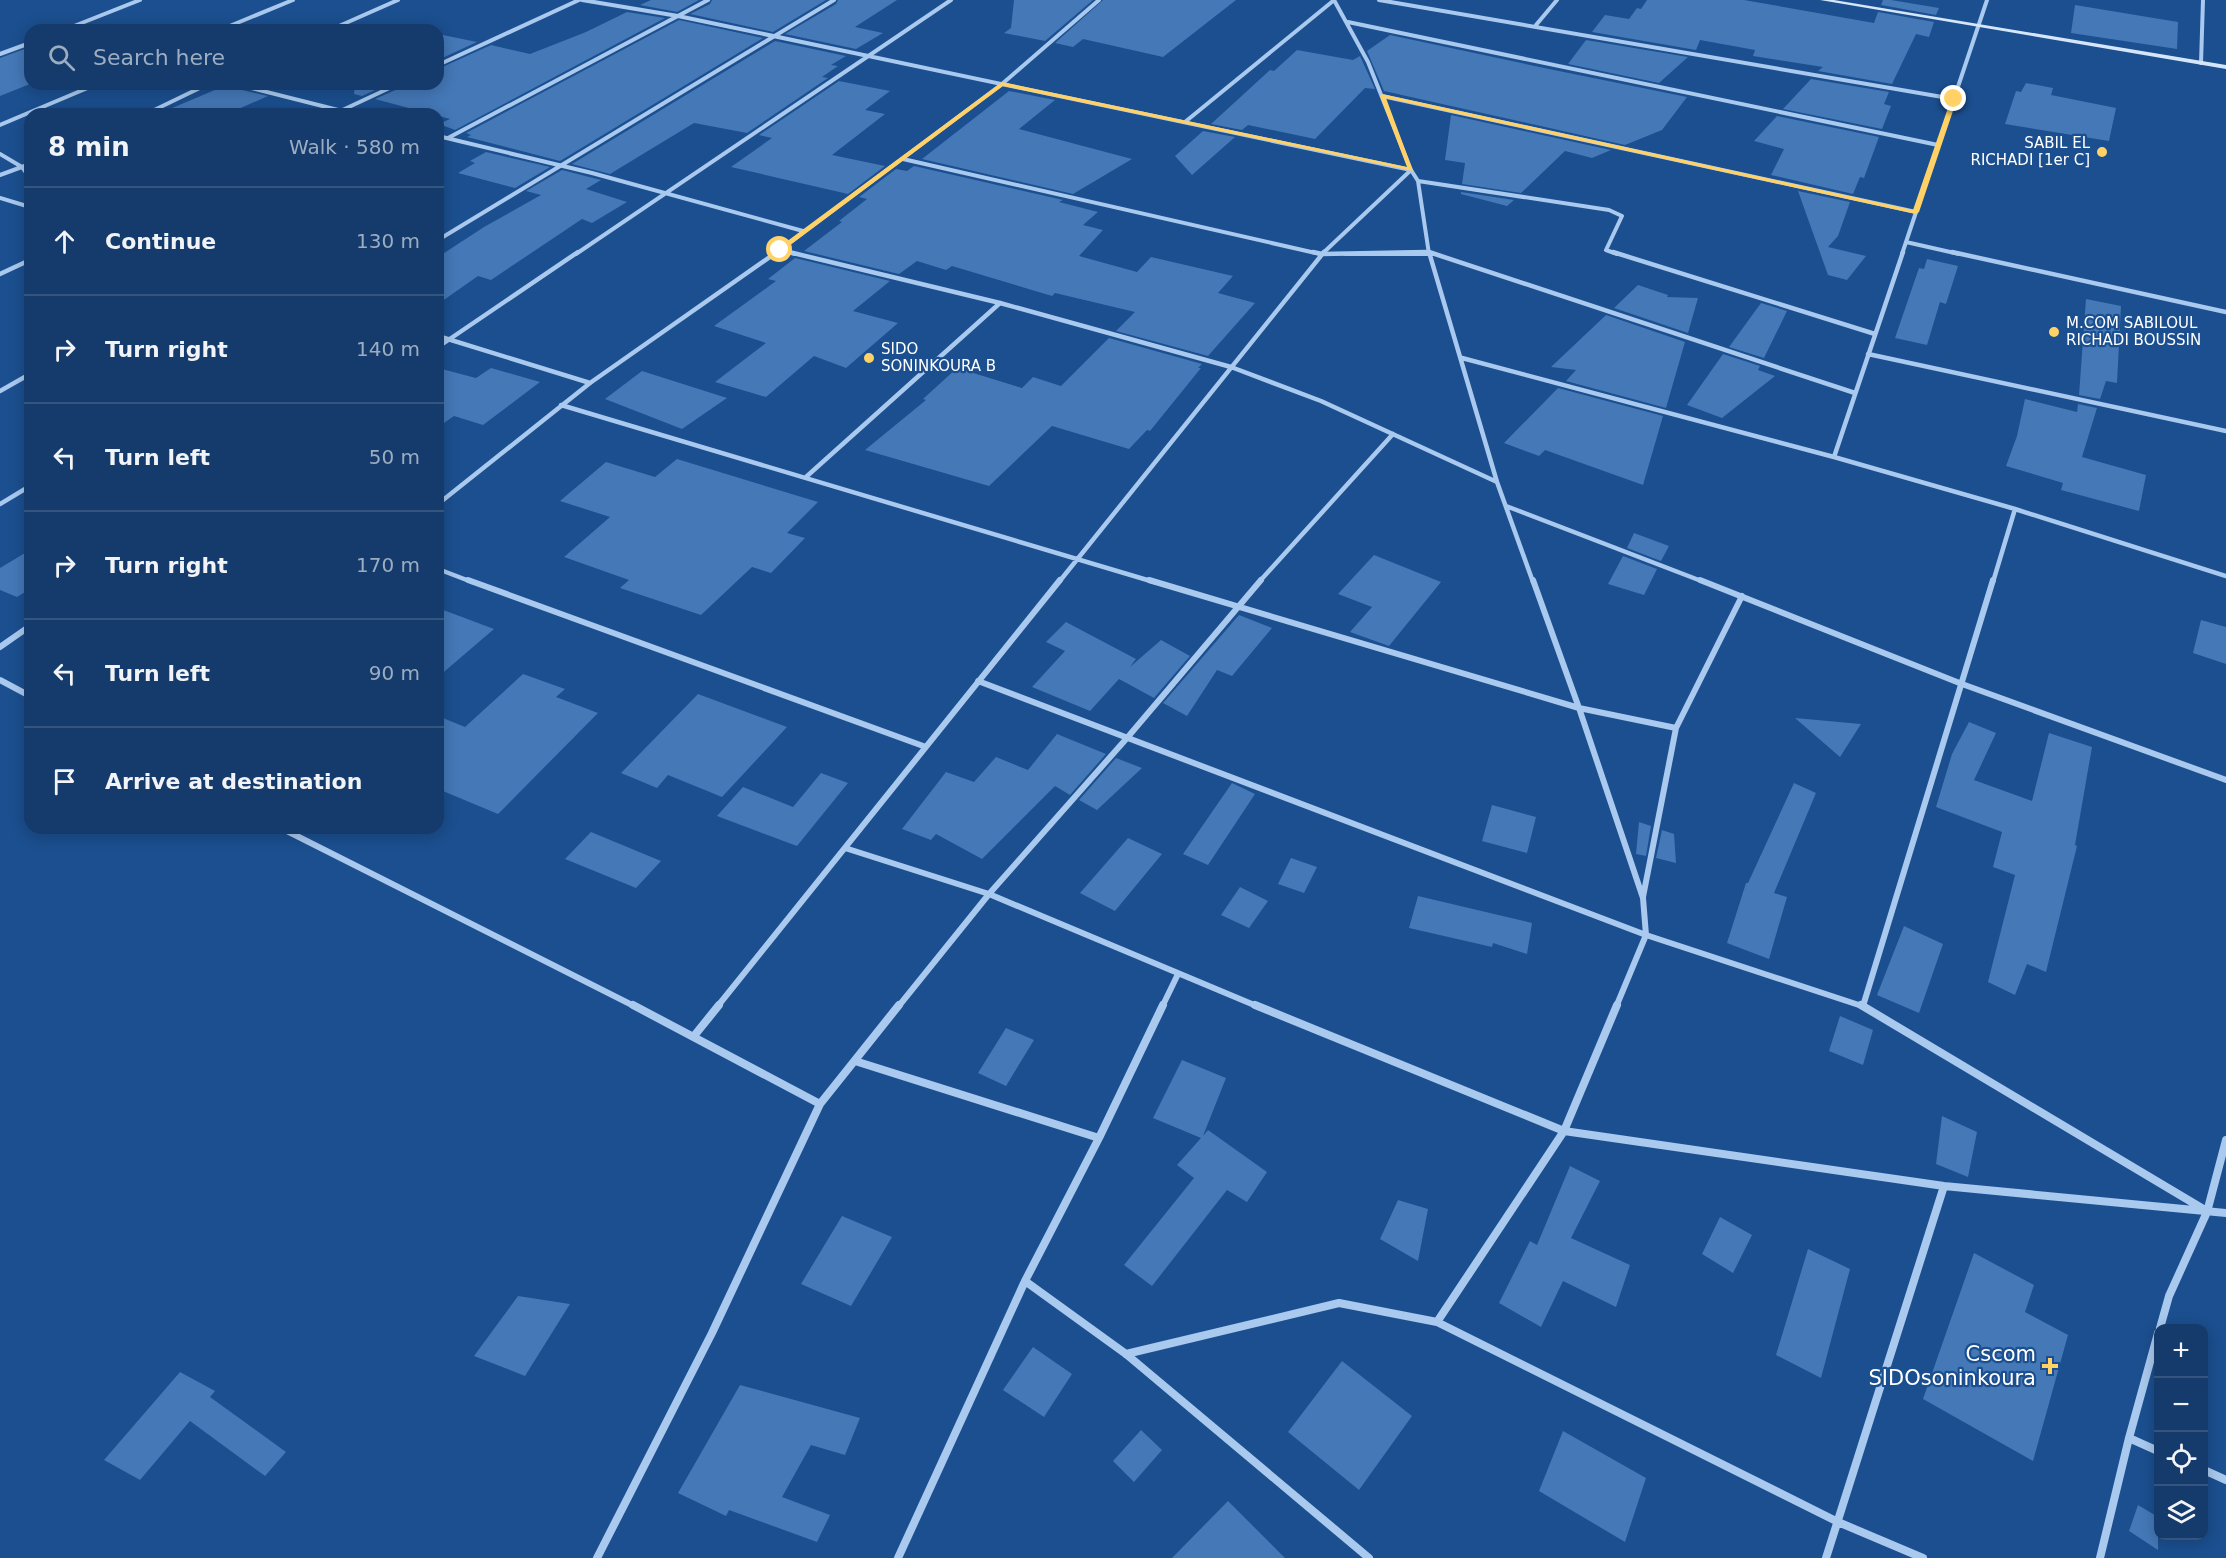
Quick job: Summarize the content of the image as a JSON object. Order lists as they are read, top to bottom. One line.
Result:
{"places":{"other":["SABIL EL RICHADI [1er C]","M.COM SABILOUL RICHADI BOUSSIN","SIDO SONINKOURA B"],"health":["Cscom SIDOsoninkoura"]},"page":{"search":"Search here","heading":["8 min","Walk · 580 m"],"list":[["Continue","130 m"],["Turn right","140 m"],["Turn left","50 m"],["Turn right","170 m"],["Turn left","90 m"],"Arrive at destination"],"map_buttons":["+","−"]}}
